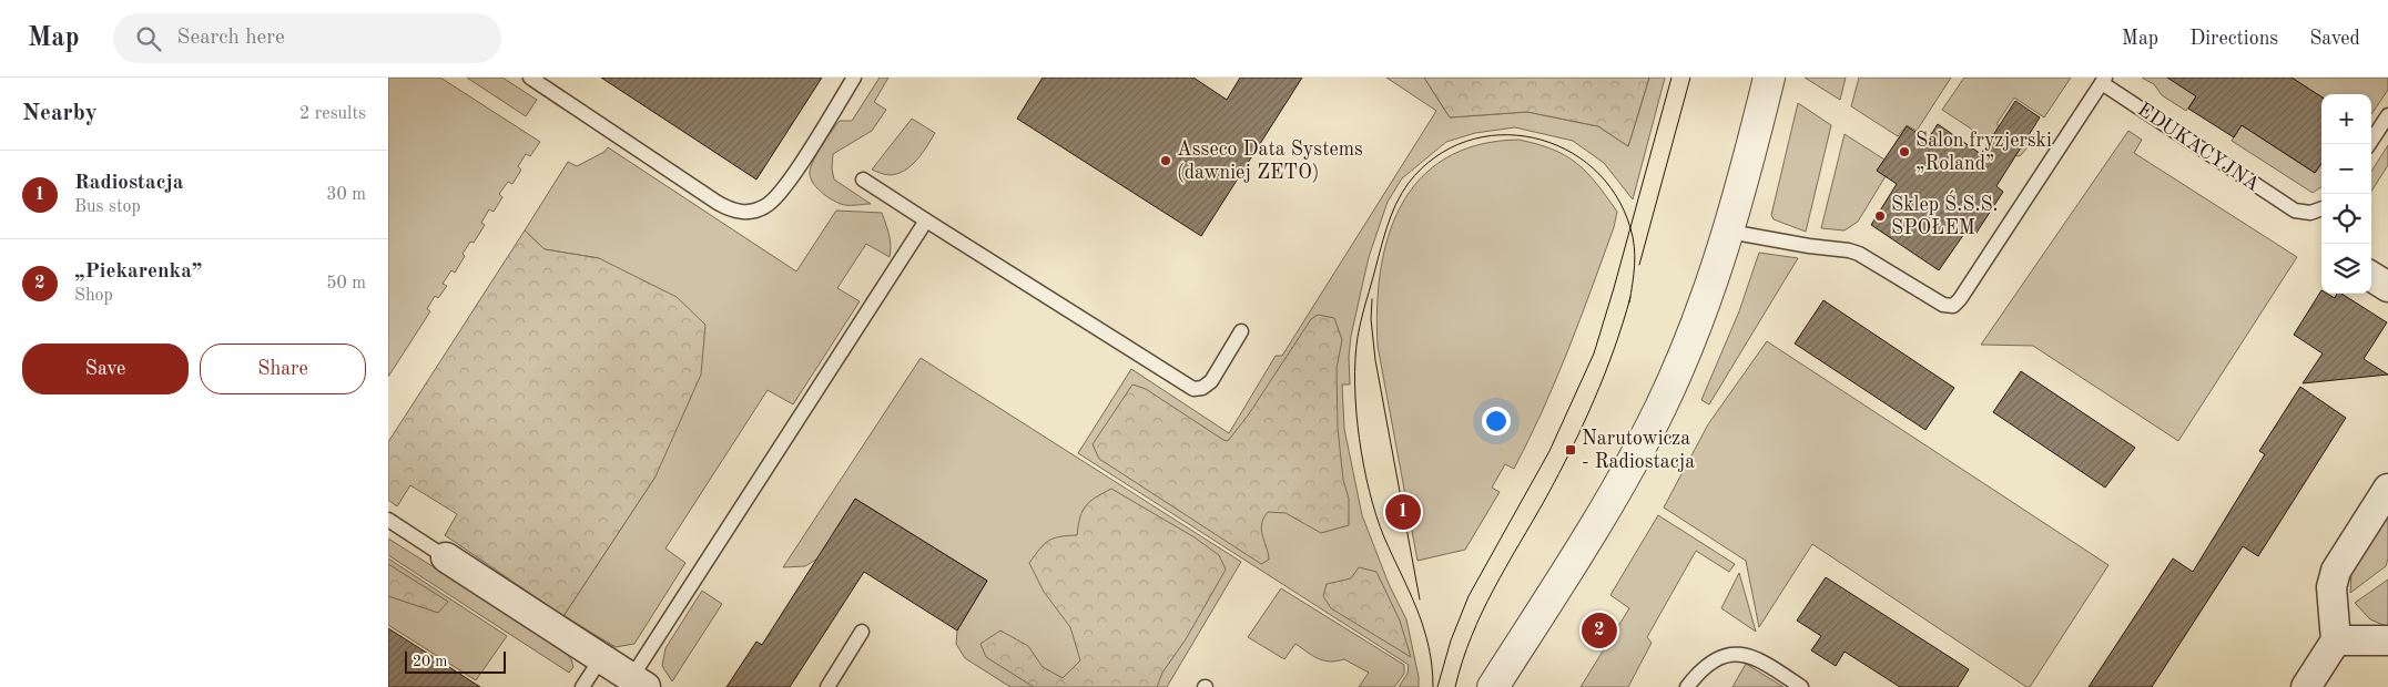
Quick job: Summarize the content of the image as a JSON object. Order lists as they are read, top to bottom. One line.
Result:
{"streets":{"lane":["EDUKACYJNA"]},"places":{"other":["Salon fryzjerski „Roland”","Asseco Data Systems (dawniej ZETO)","Sklep Ś.S.S. SPOŁEM"],"transit":["Narutowicza - Radiostacja"]},"scale_bar":"20 m","page":{"header":"Map","search":"Search here","nav":["Map","Directions","Saved"],"heading":["Nearby","2 results"],"map_buttons":["+","−"],"list":[{"mark":"1","name":"Radiostacja","note":"Bus stop","value":"30 m"},{"mark":"2","name":"„Piekarenka”","note":"Shop","value":"50 m"}],"buttons":["Save","Share"],"pins":["1","2"],"scale":"20 m"}}
